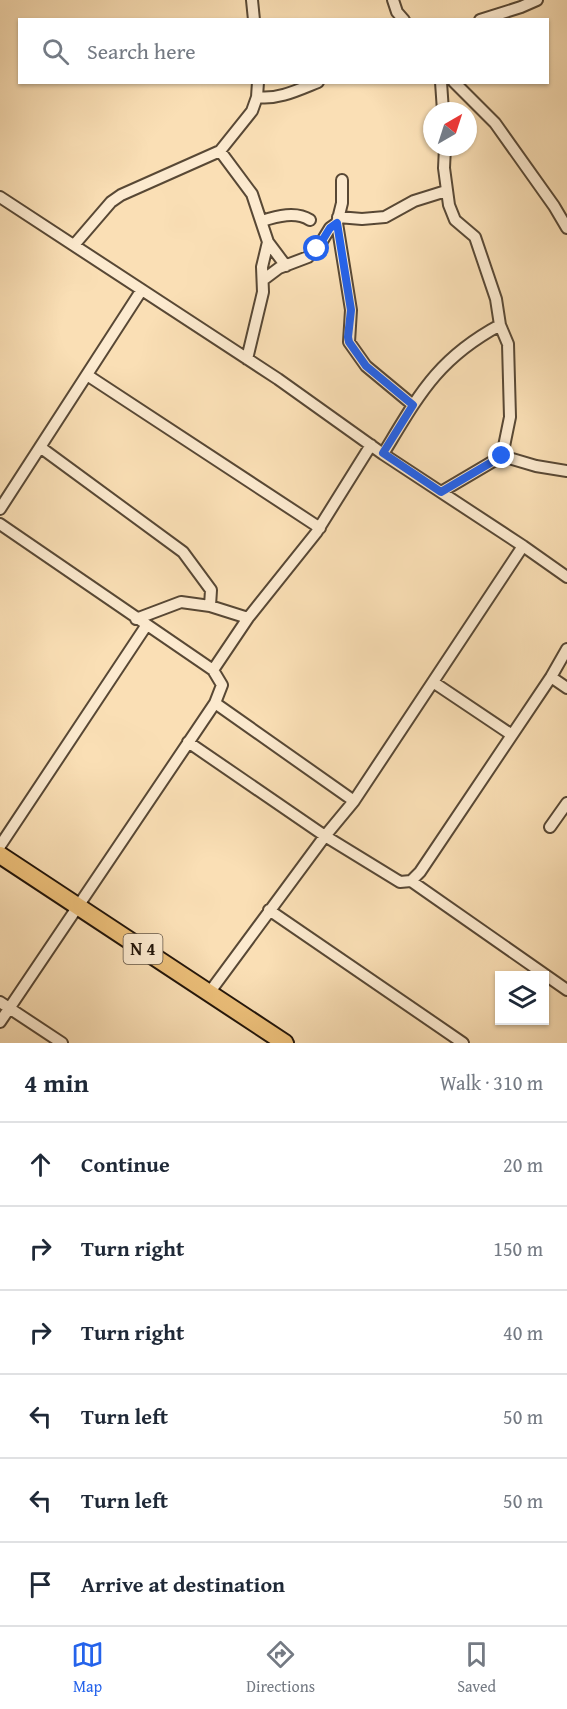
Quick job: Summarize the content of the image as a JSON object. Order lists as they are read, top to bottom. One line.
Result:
{"streets":{"highway":["N 4"]},"north":"top right","page":{"search":"Search here","heading":["4 min","Walk · 310 m"],"list":[["Continue","20 m"],["Turn right","150 m"],["Turn right","40 m"],["Turn left","50 m"],["Turn left","50 m"],"Arrive at destination"],"nav":["Map","Directions","Saved"]}}
